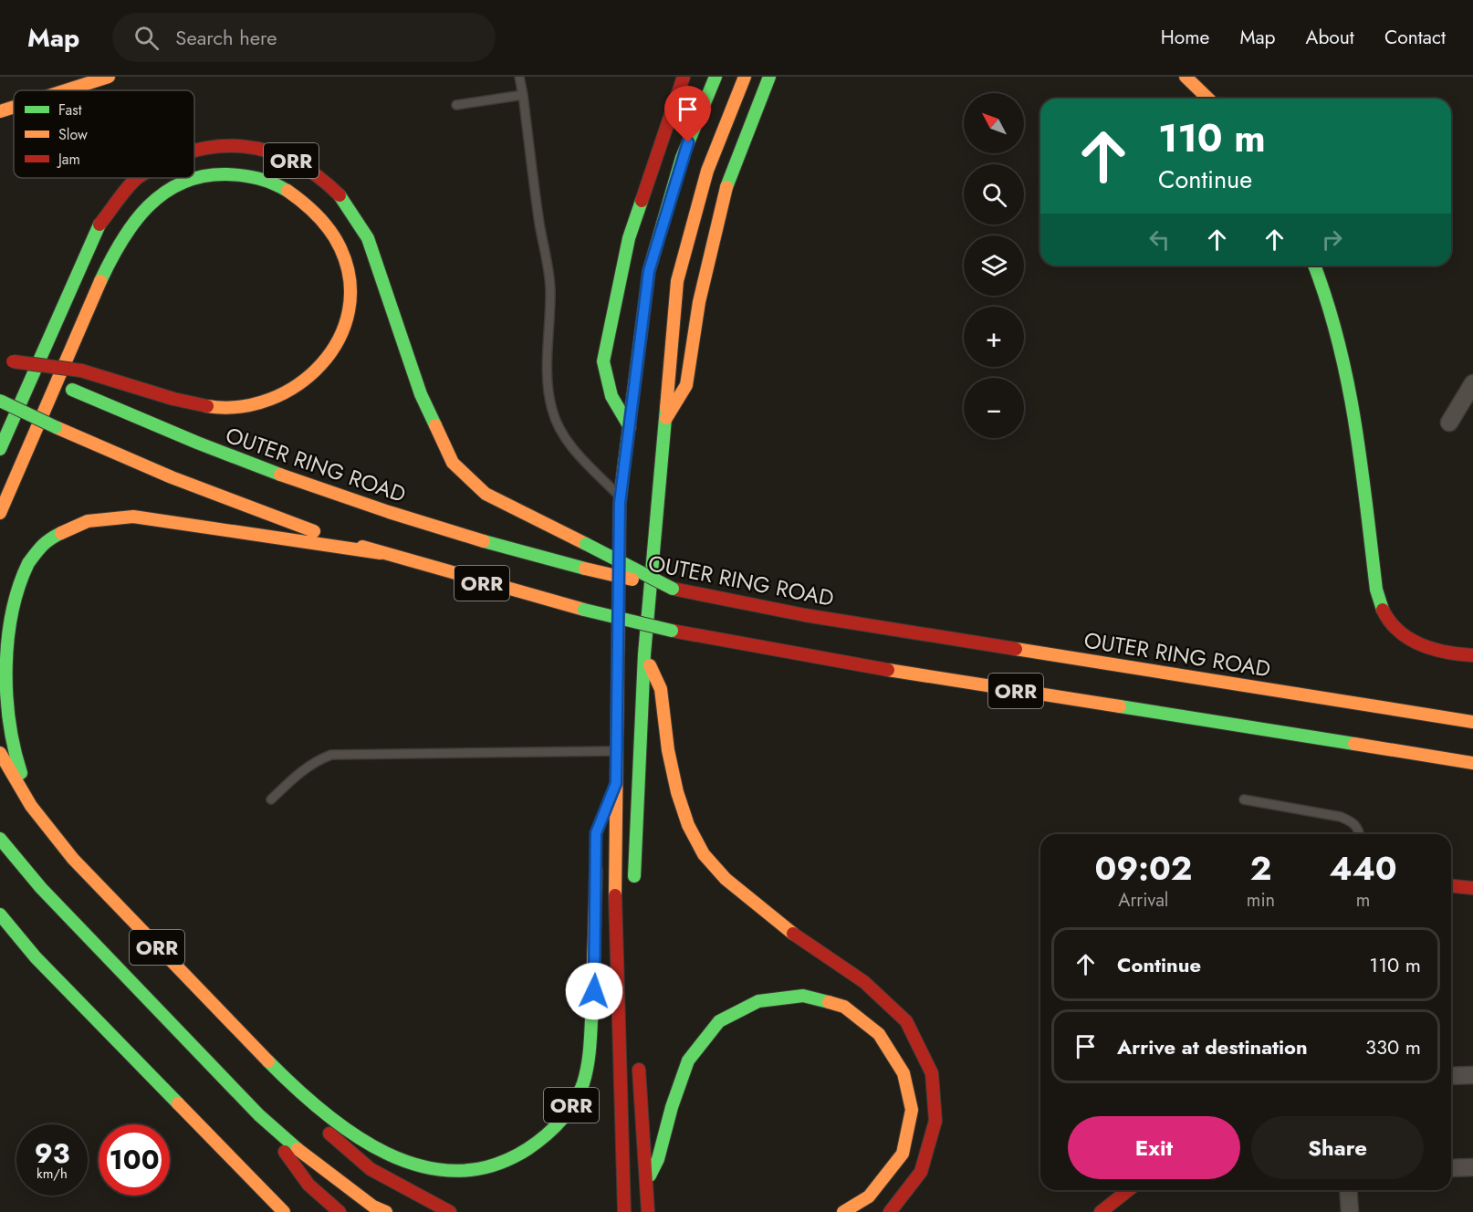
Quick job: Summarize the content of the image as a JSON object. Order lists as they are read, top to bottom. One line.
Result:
{"streets":{"main road":["ORR","OUTER RING ROAD"]},"crossings":[["ORR","OUTER RING ROAD"]],"legend":["Fast","Slow","Jam"],"north":"top left","page":{"header":"Map","search":"Search here","nav":["Home","Map","About","Contact"],"map_buttons":["+","−"],"turn":["110 m","Continue"],"eta":["09:02","Arrival","2","min","440","m"],"list":[{"name":"Continue","value":"110 m"},{"name":"Arrive at destination","value":"330 m"}],"buttons":["Exit","Share"],"speed":"93 km/h","limit":"100"}}
